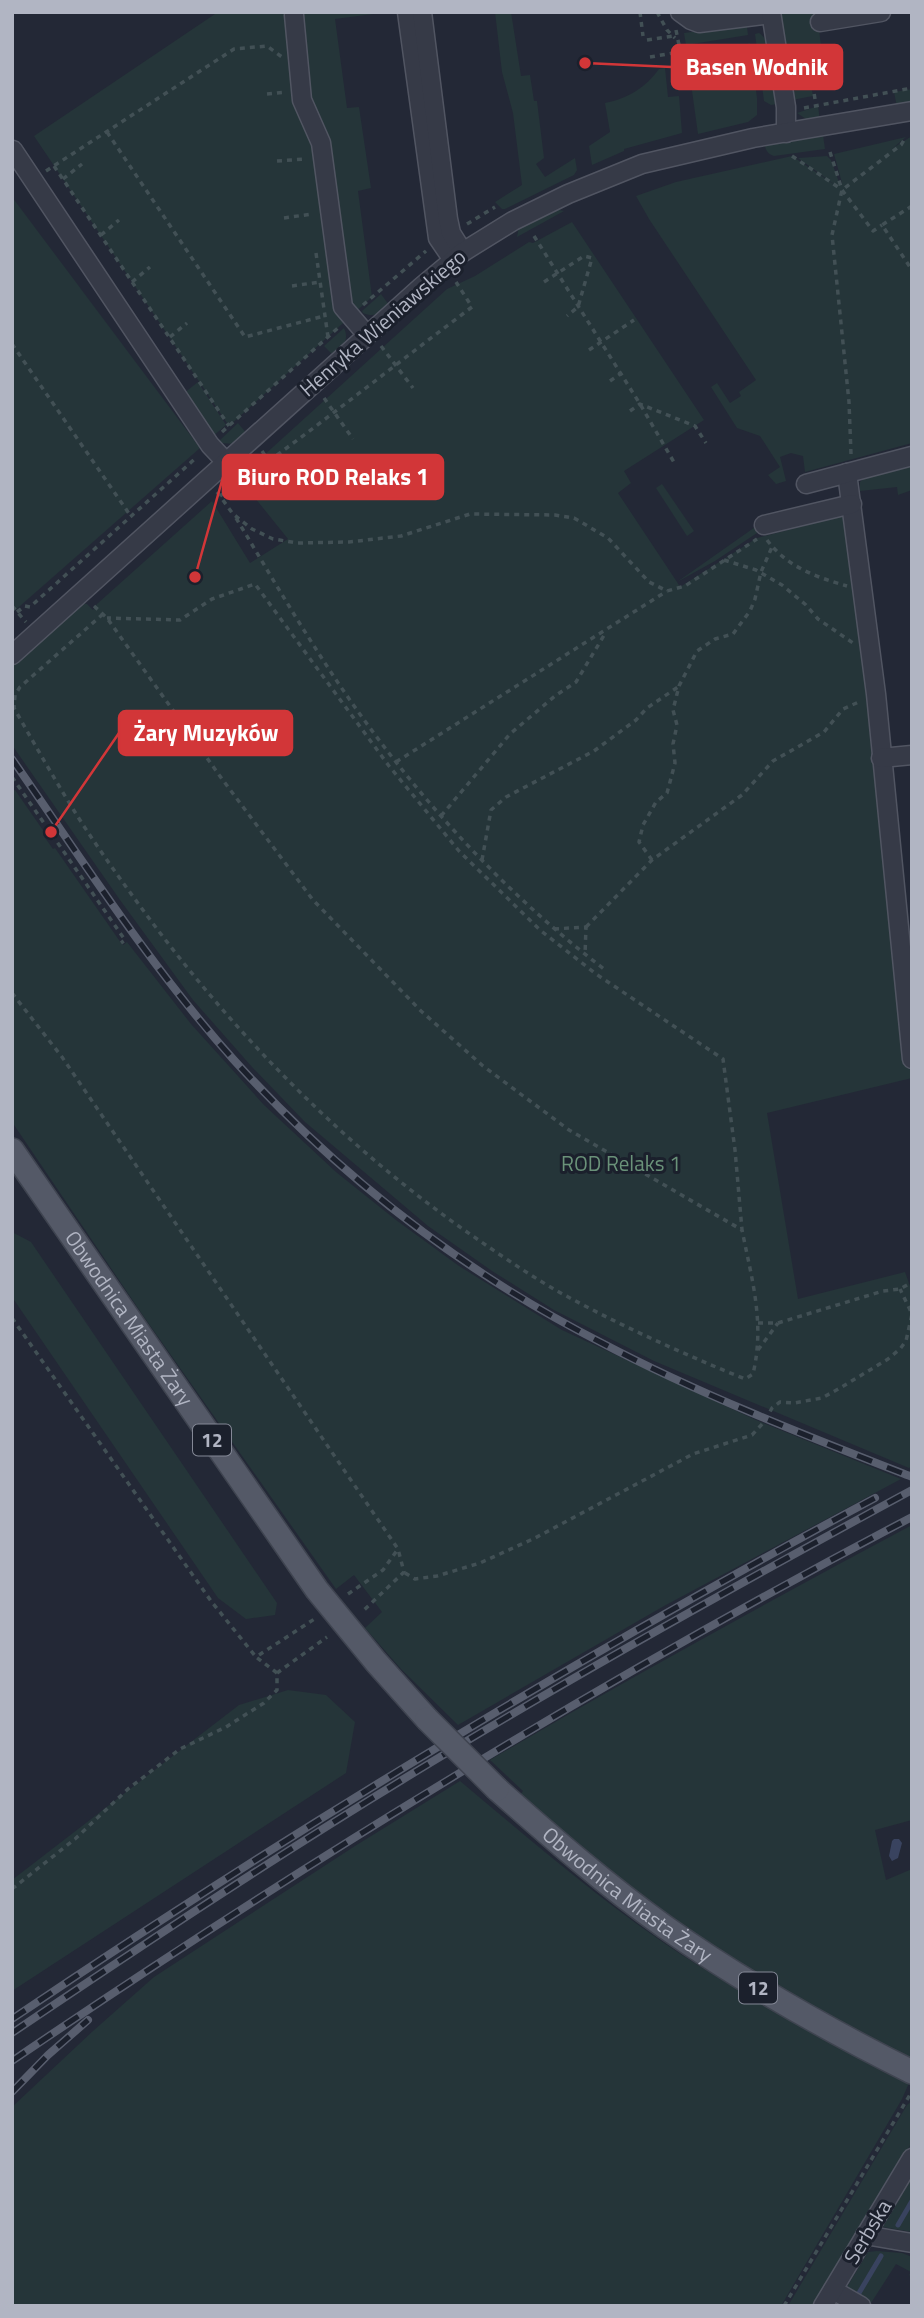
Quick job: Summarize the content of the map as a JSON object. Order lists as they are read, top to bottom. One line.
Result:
{"streets":{"main road":["Obwodnica Miasta Żary","12"],"street":["Henryka Wieniawskiego","Serbska"]},"parks":["ROD Relaks 1"],"places":["Basen Wodnik","Biuro ROD Relaks 1","Żary Muzyków"]}
